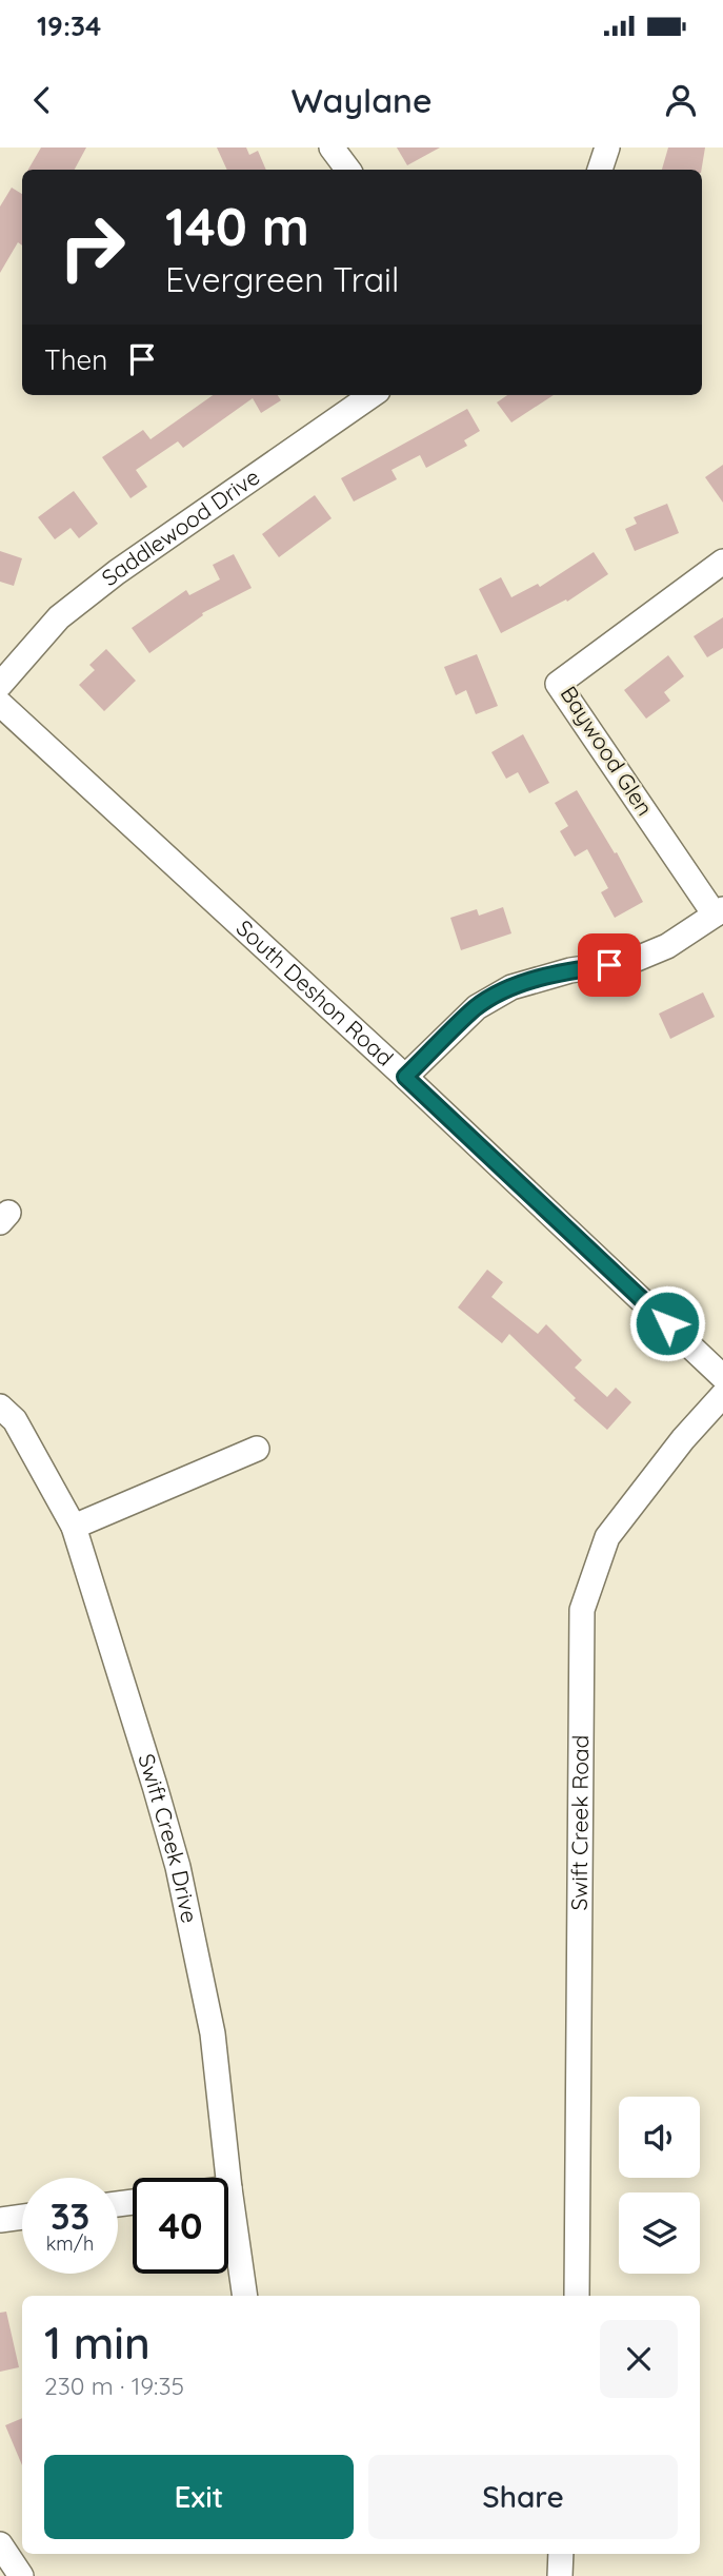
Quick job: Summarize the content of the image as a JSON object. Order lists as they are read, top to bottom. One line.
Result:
{"streets":{"street":["Saddlewood Drive","Baywood Glen","South Deshon Road","Swift Creek Road","Swift Creek Drive"]},"page":{"status":"19:34","header":"Waylane","turn":["140 m","Evergreen Trail"],"then":"Then","speed":"33 km/h","limit":"40","heading":["1 min","230 m · 19:35"],"buttons":["Exit","Share"]}}
